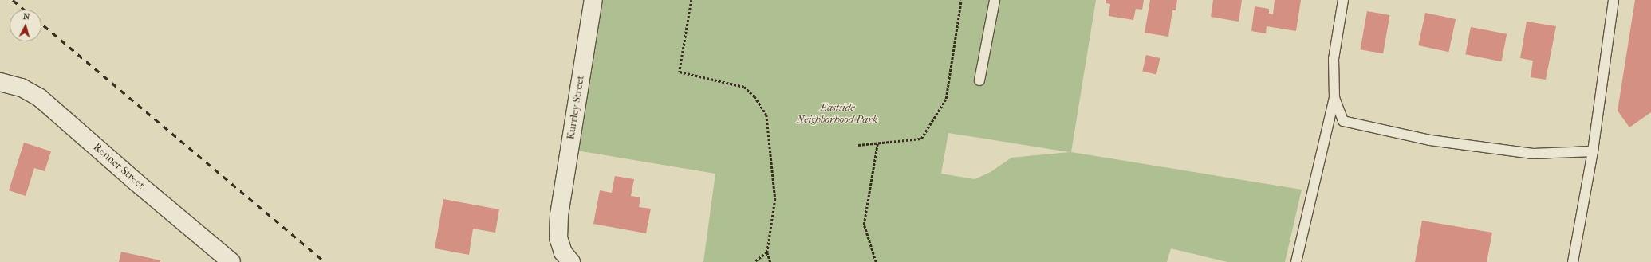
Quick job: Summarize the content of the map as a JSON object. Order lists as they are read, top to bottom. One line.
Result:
{"streets":{"street":["Kurrley Street","Renner Street"]},"parks":["Eastside Neighborhood Park"],"north":"top"}
